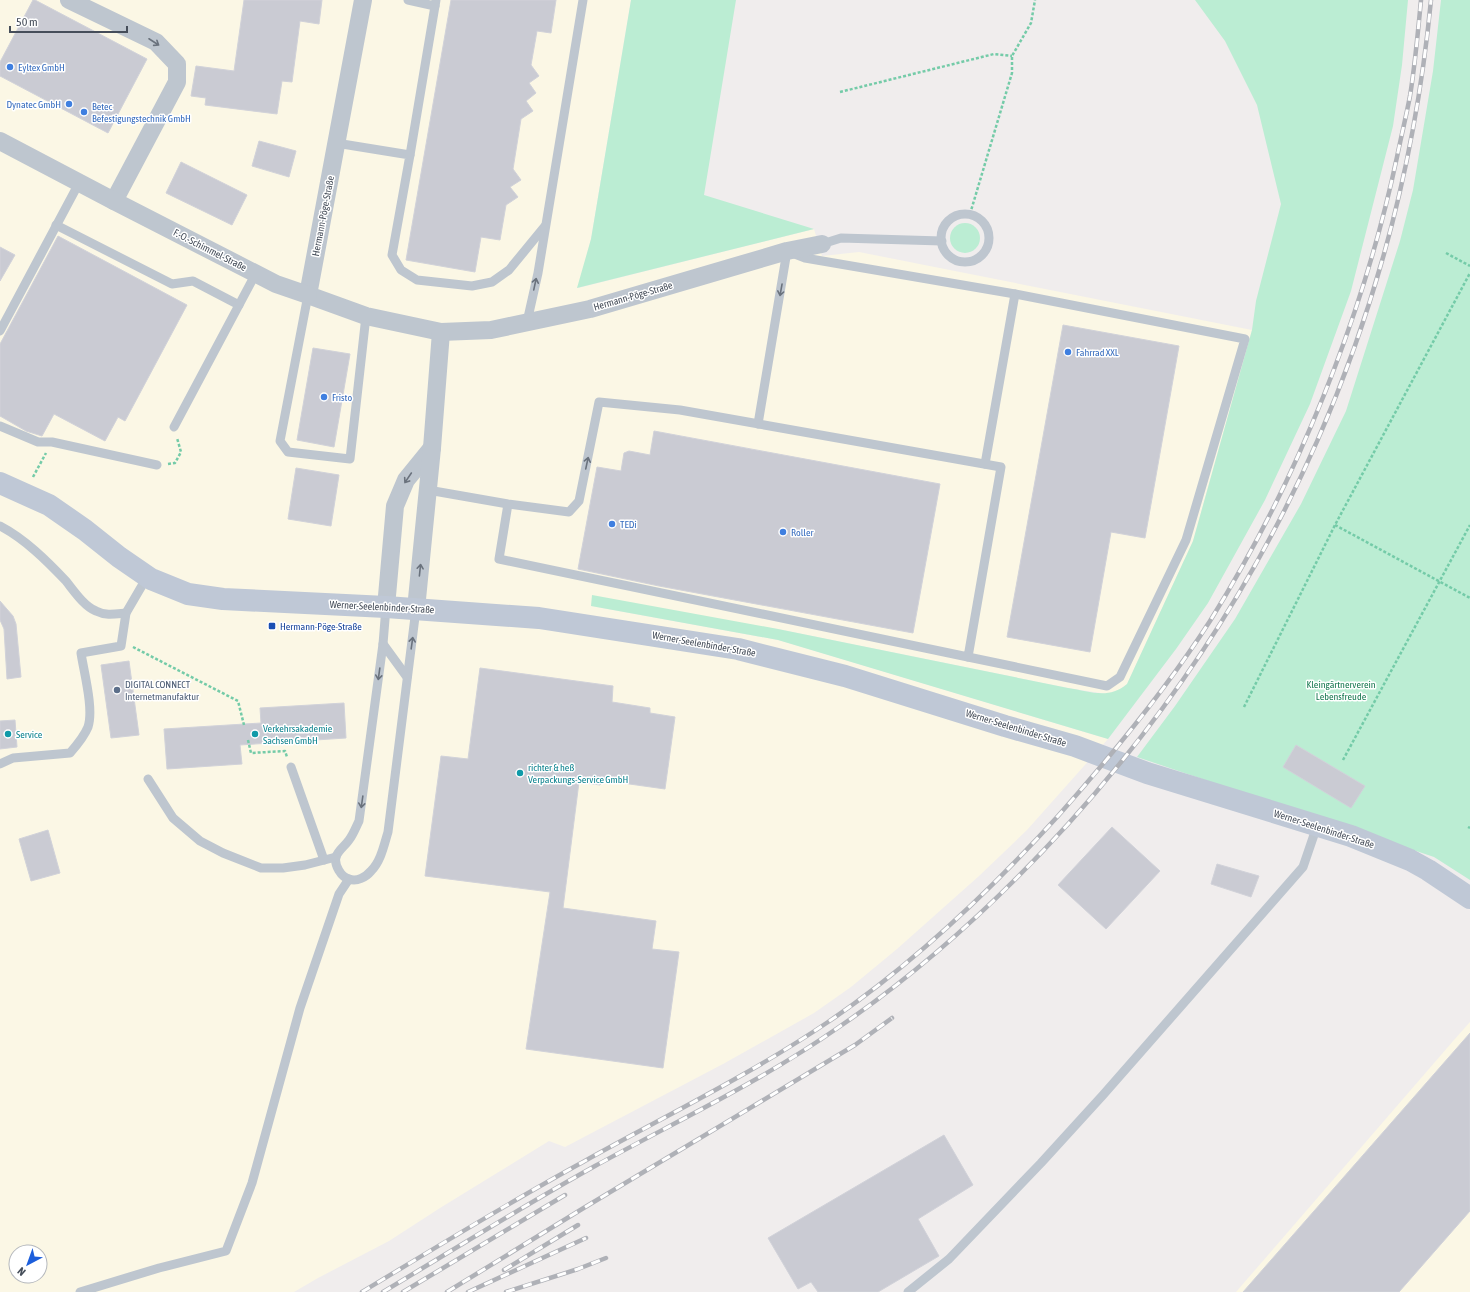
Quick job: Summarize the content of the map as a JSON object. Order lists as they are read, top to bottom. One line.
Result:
{"streets":{"main road":["Werner-Seelenbinder-Straße"],"street":["Hermann-Pöge-Straße","F.-O.-Schimmel-Straße"]},"crossings":[["Hermann-Pöge-Straße","F.-O.-Schimmel-Straße"]],"parks":["Kleingärtnerverein Lebensfreude"],"places":{"other":["Eyltex GmbH","Dynatec GmbH","Betec Befestigungstechnik GmbH","Fahrrad XXL","Fristo","TEDi","Roller","DIGITAL CONNECT Internetmanufaktur","Service","Verkehrsakademie Sachsen GmbH","richter & heß Verpackungs-Service GmbH"],"transit":["Hermann-Pöge-Straße"]},"scale_bar":"50 m","north":"bottom left"}
